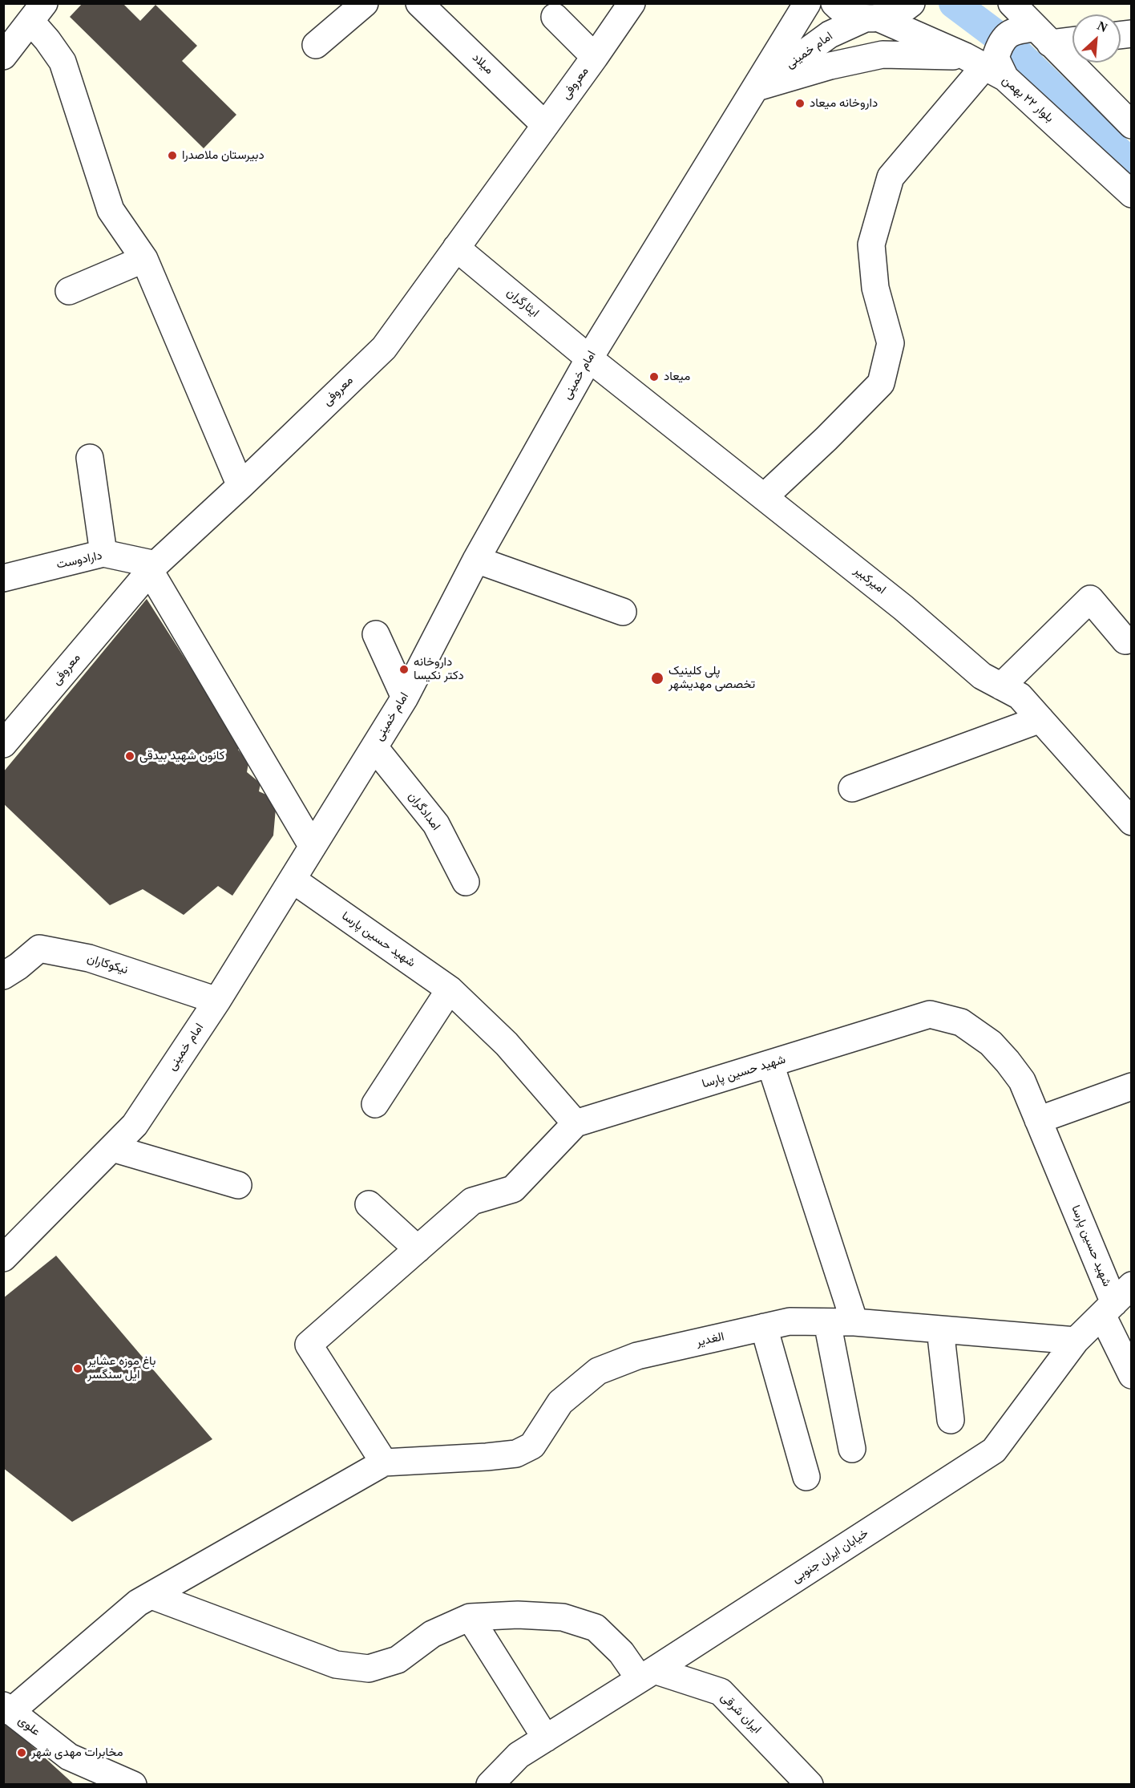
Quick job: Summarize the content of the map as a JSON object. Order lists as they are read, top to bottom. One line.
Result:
{"streets":{"street":["امام خمینی","میلاد","معروفی","بلوار ۲۲ بهمن","ایثارگران","دارادوست","امیرکبیر","امدادگران","شهید حسین پارسا","نیکوکاران","الغدیر","خیابان ایران جنوبی","ایران شرقی","علوی"]},"crossings":[["امام خمینی","بلوار ۲۲ بهمن"],["امام خمینی","ایثارگران"],["امام خمینی","امیرکبیر"],["امام خمینی","امدادگران"],["امام خمینی","شهید حسین پارسا"],["امام خمینی","نیکوکاران"],["میلاد","معروفی"],["معروفی","ایثارگران"],["معروفی","دارادوست"],["ایثارگران","امیرکبیر"],["شهید حسین پارسا","خیابان ایران جنوبی"],["الغدیر","خیابان ایران جنوبی"],["خیابان ایران جنوبی","ایران شرقی"]],"places":["داروخانه میعاد","دبیرستان ملاصدرا","میعاد","داروخانه دکتر نکیسا","پلی کلینیک تخصصی مهدیشهر","کانون شهید بیدقی","باغ موزه عشایر ایل سنگسر","مخابرات مهدی شهر"],"north":"top right"}
